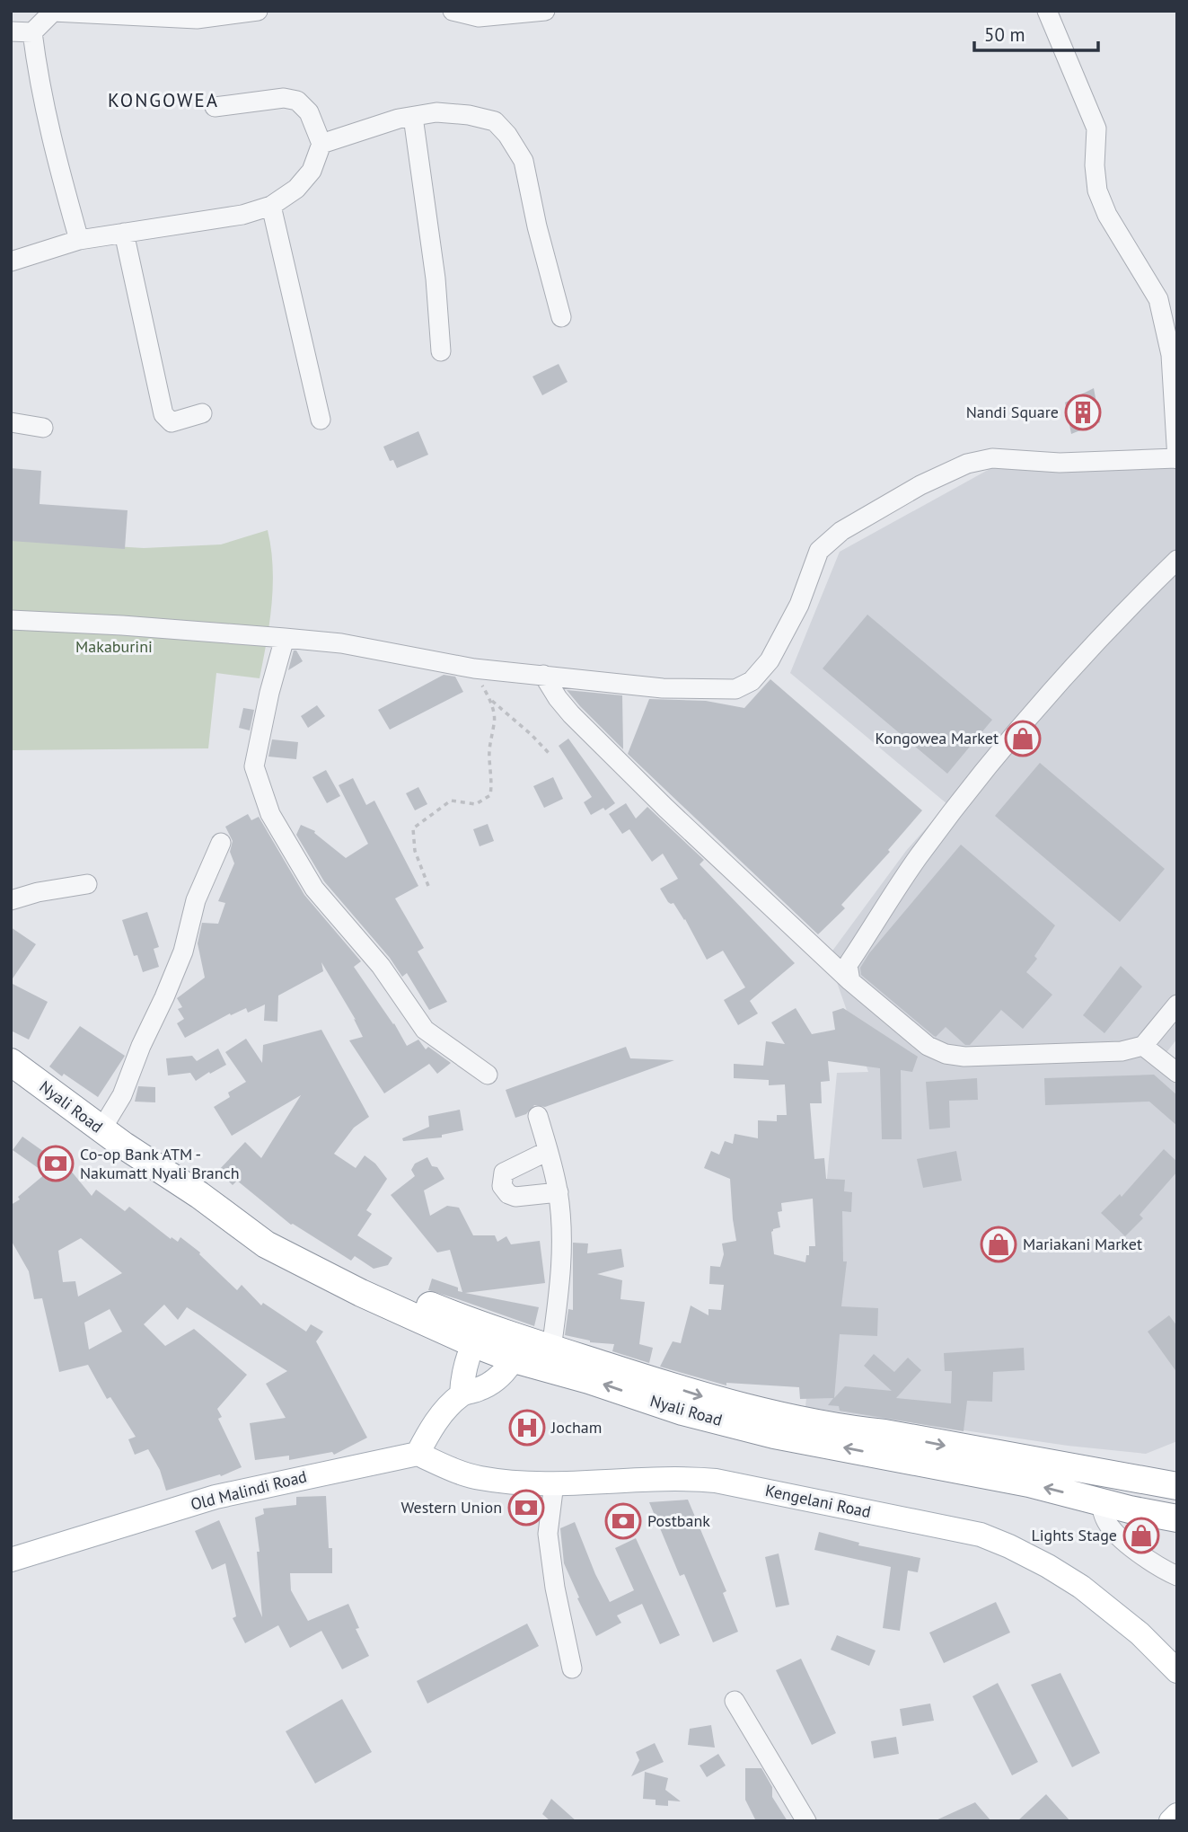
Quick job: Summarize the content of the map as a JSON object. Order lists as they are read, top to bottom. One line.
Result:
{"streets":{"highway":["Nyali Road"],"main road":["Old Malindi Road","Kengelani Road"]},"crossings":[["Old Malindi Road","Kengelani Road"]],"districts":["KONGOWEA"],"parks":["Makaburini"],"places":{"building":["Nandi Square"],"shop":["Kongowea Market","Mariakani Market","Lights Stage"],"bank":["Co-op Bank ATM - Nakumatt Nyali Branch","Western Union","Postbank"],"hospital":["Jocham"]},"scale_bar":"50 m"}
